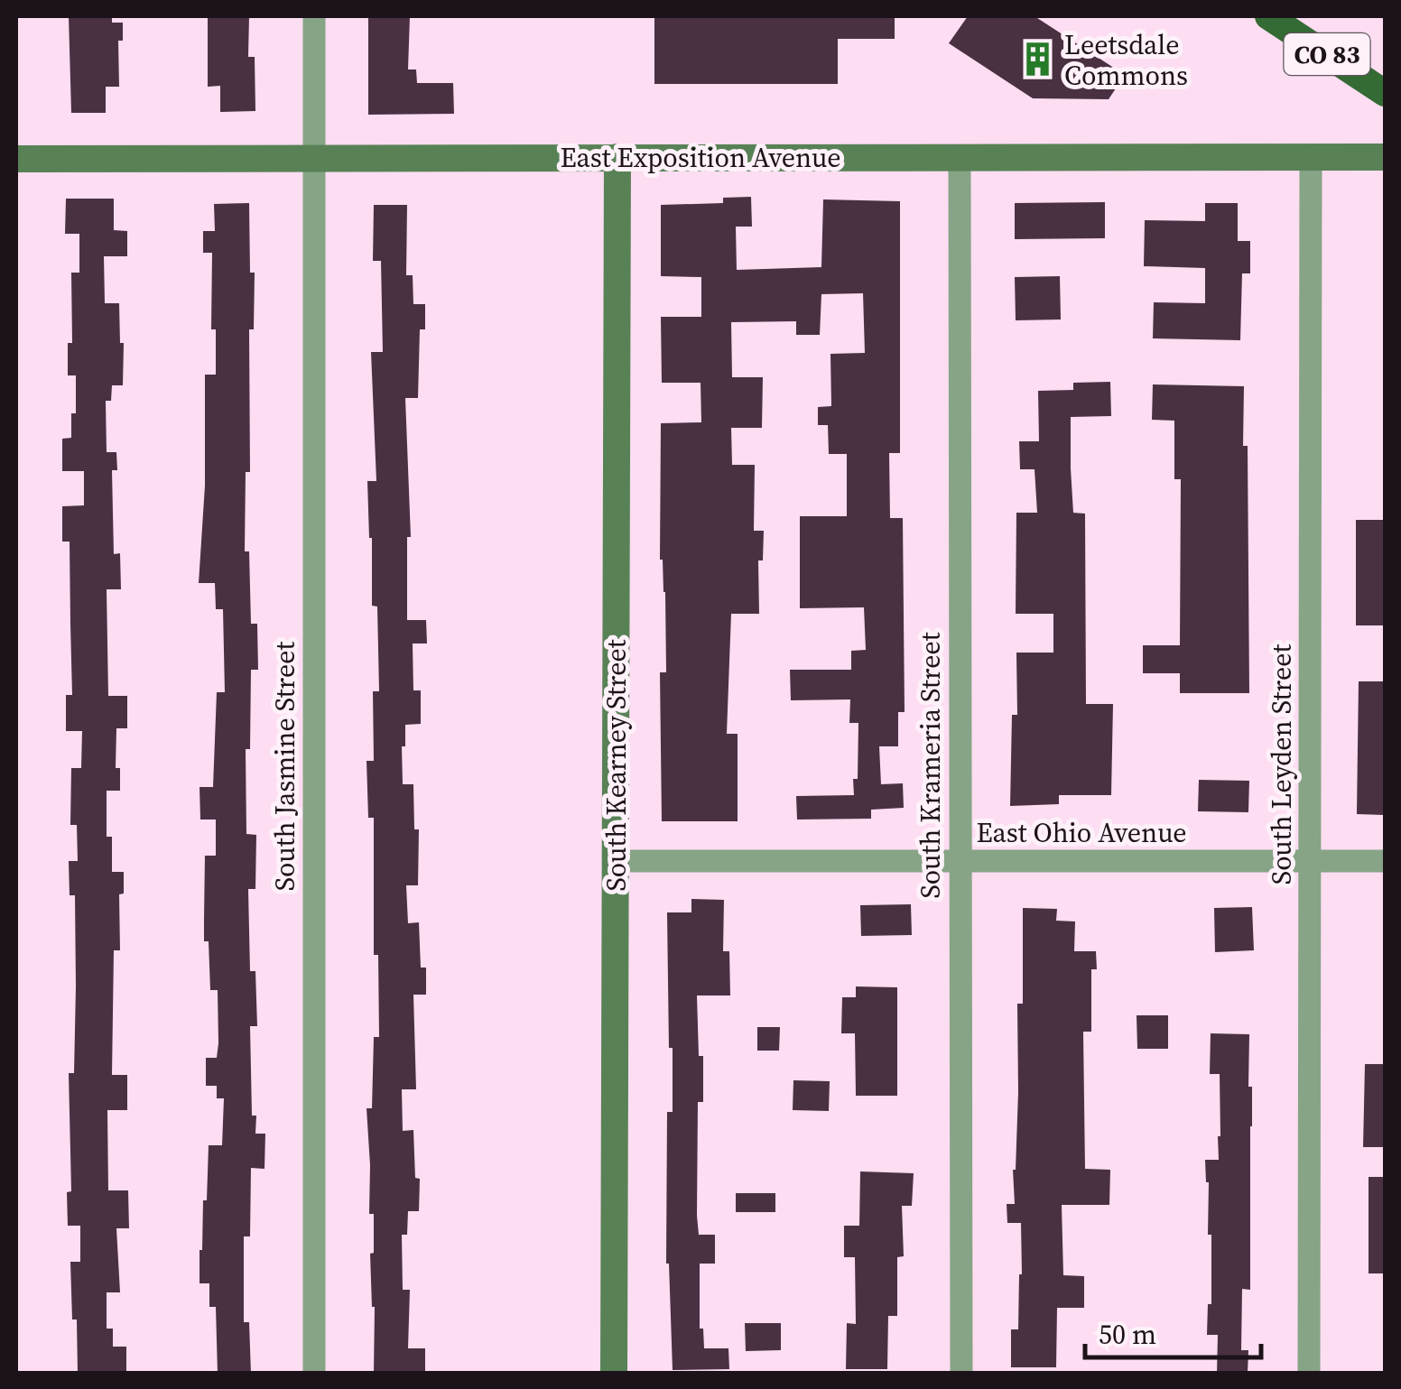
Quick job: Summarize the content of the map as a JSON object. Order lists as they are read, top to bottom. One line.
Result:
{"streets":{"main road":["CO 83"],"street":["East Exposition Avenue","South Leyden Street","South Kearney Street","South Krameria Street","South Jasmine Street","East Ohio Avenue"]},"crossings":[["East Exposition Avenue","South Leyden Street"],["East Exposition Avenue","South Kearney Street"],["East Exposition Avenue","South Krameria Street"],["East Exposition Avenue","South Jasmine Street"],["South Leyden Street","East Ohio Avenue"],["South Kearney Street","East Ohio Avenue"],["South Krameria Street","East Ohio Avenue"]],"places":{"building":["Leetsdale Commons"]},"scale_bar":"50 m"}
